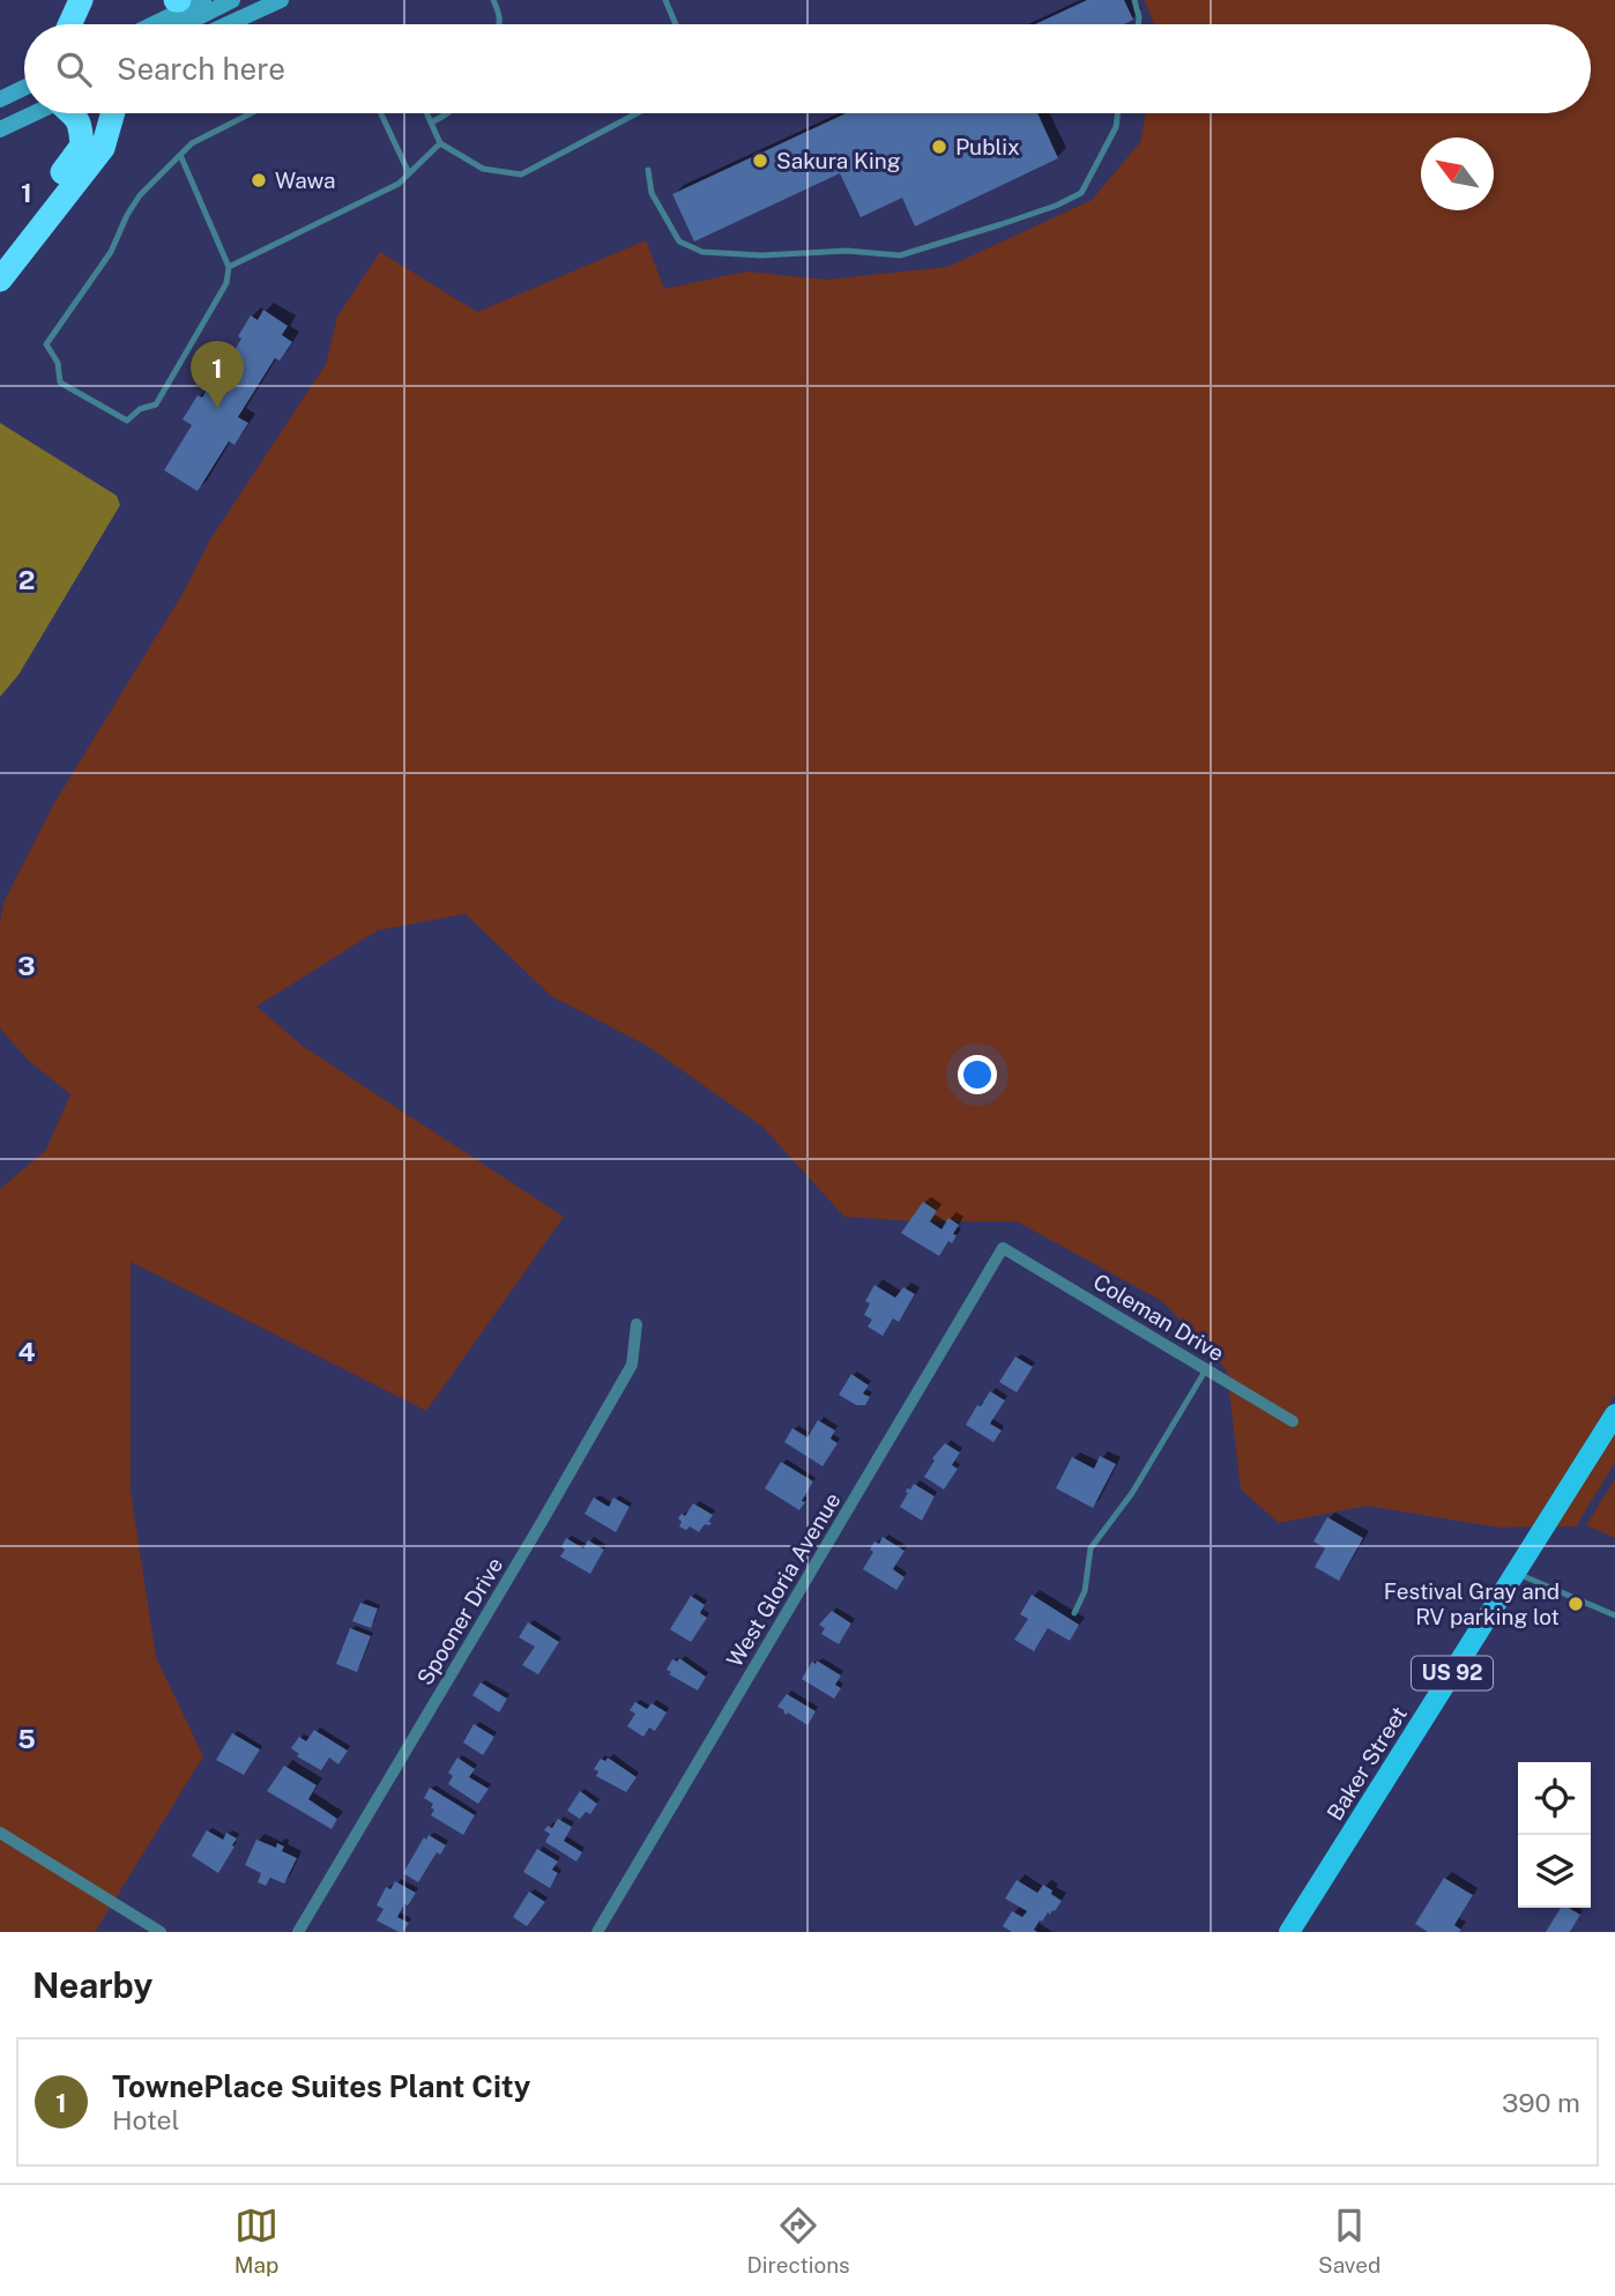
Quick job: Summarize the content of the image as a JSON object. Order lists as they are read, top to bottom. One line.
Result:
{"streets":{"main road":["US 92","Baker Street"],"street":["Coleman Drive","West Gloria Avenue","Spooner Drive"]},"crossings":[["Coleman Drive","West Gloria Avenue"]],"places":["Publix","Sakura King","Wawa","Festival Gray and RV parking lot"],"north":"top left","page":{"search":"Search here","pins":"1","heading":"Nearby","list":[{"mark":"1","name":"TownePlace Suites Plant City","note":"Hotel","value":"390 m"}],"nav":["Map","Directions","Saved"]},"grid":{"rows":["1","2","3","4","5"]}}
